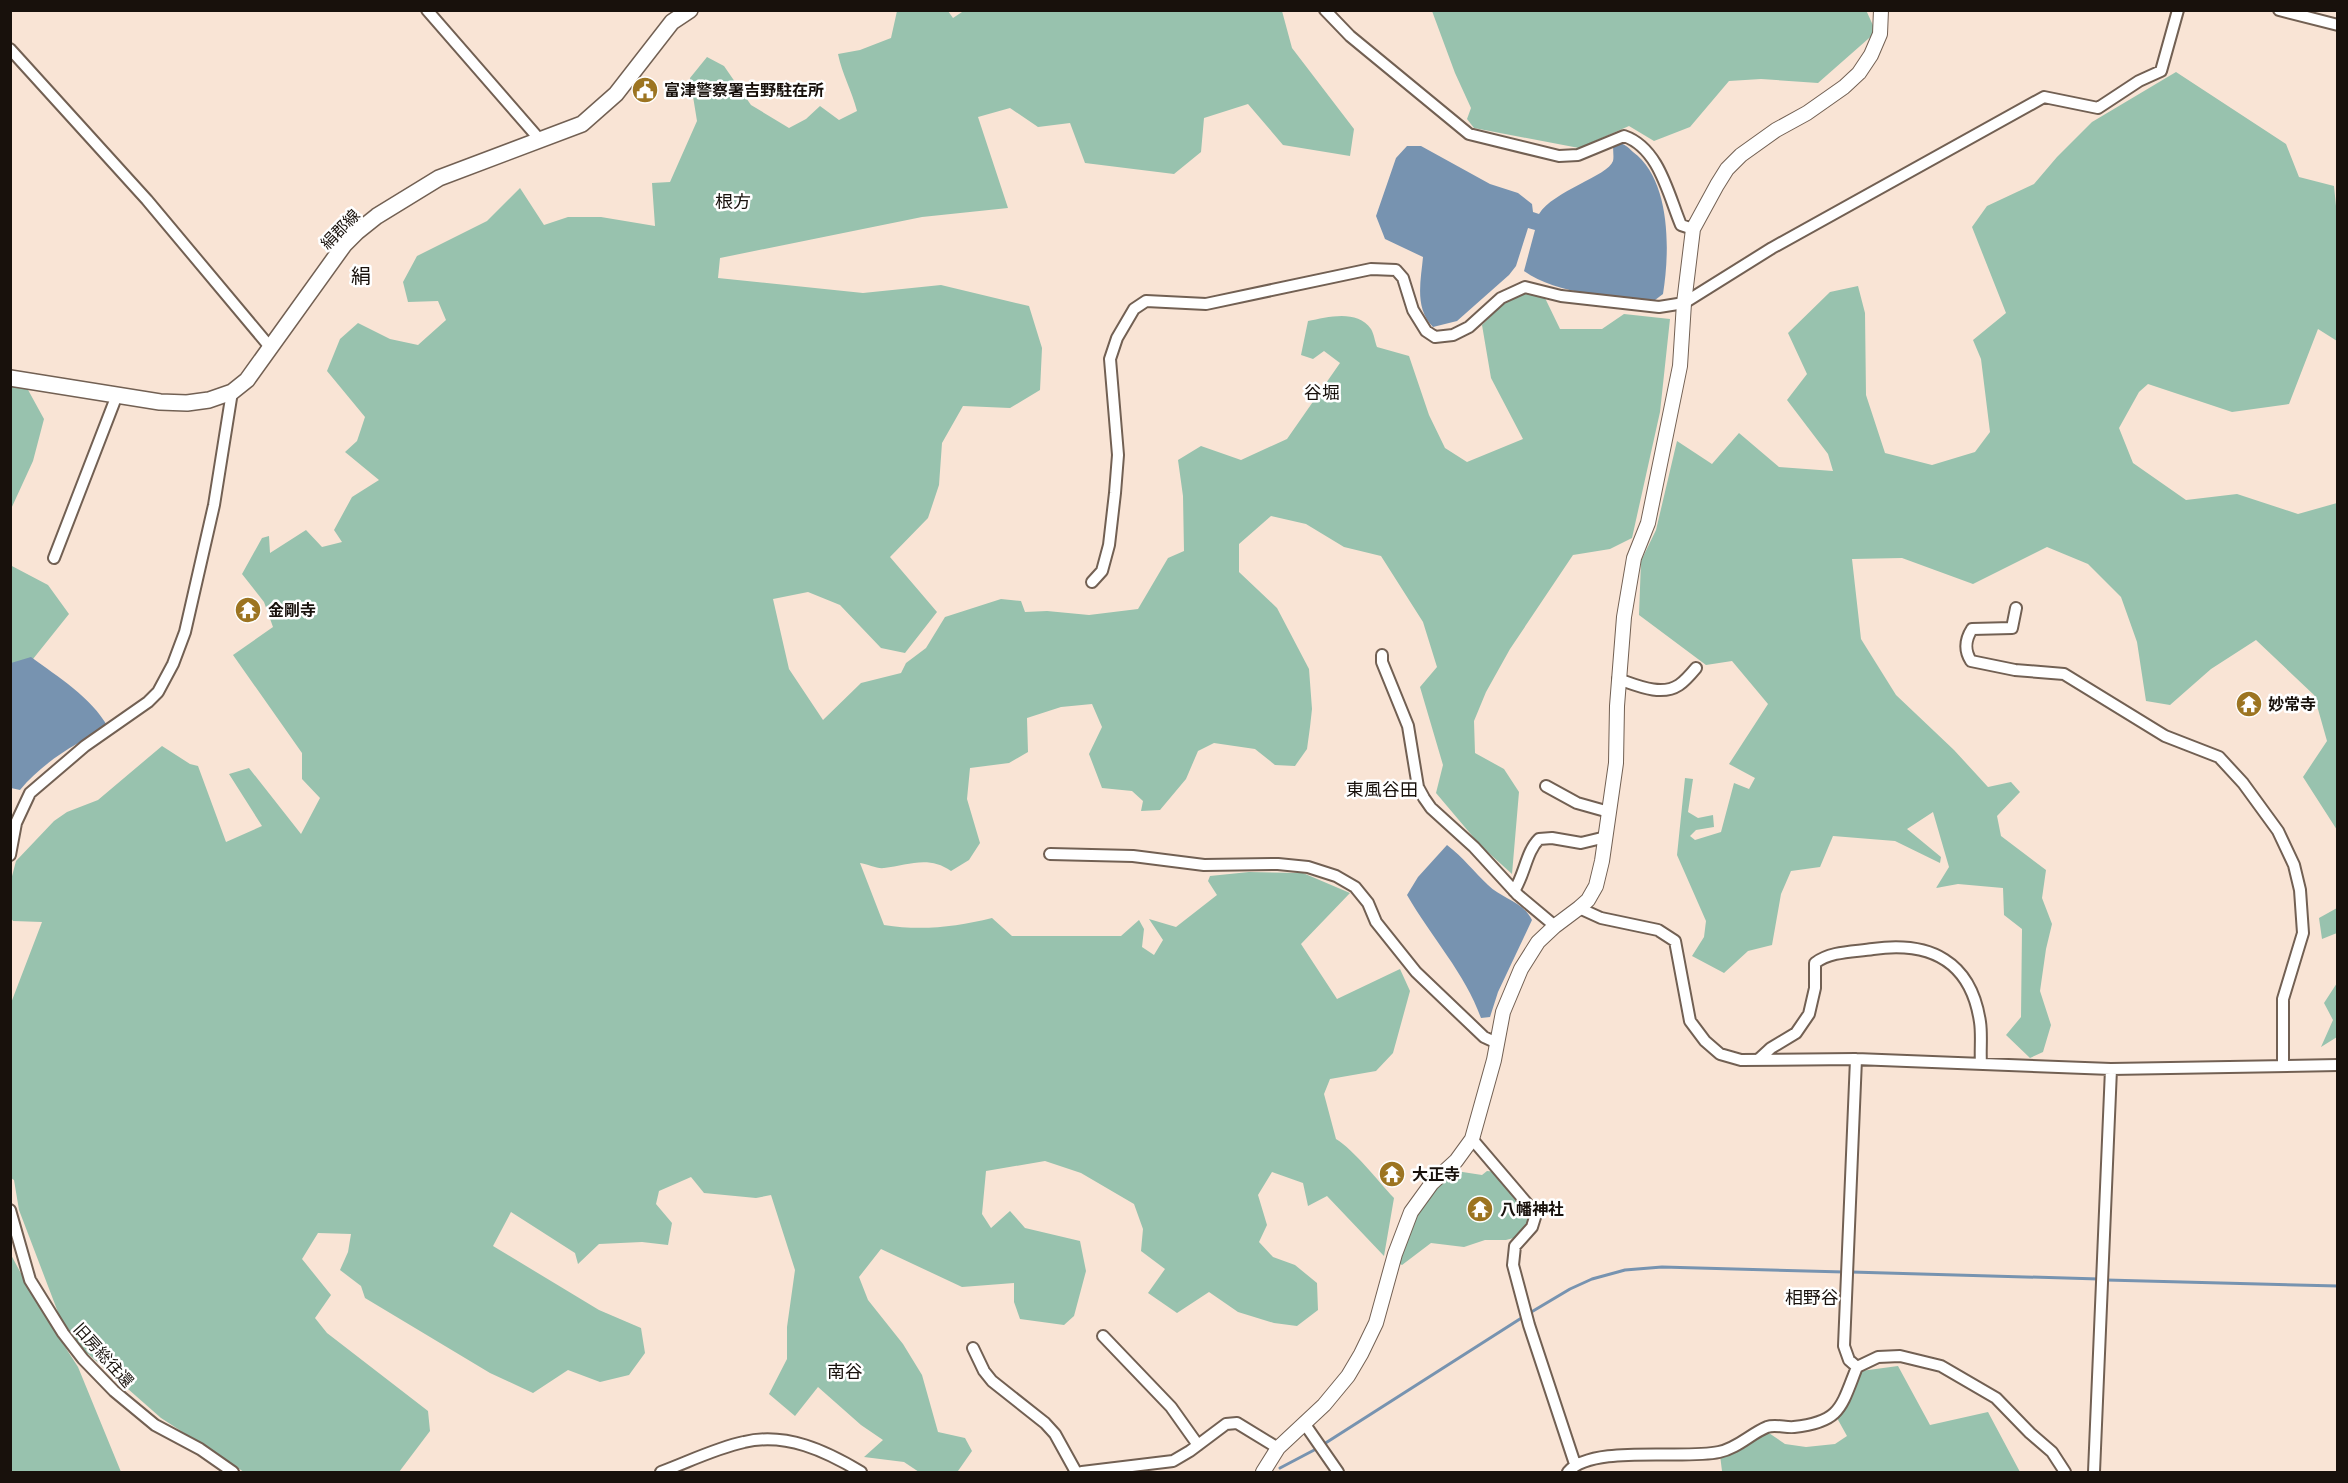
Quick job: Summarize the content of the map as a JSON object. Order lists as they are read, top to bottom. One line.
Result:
{"streets":{"main road":["絹郡線"],"street":["旧房総往還"]},"districts":["根方","絹","谷堀","東風谷田","相野谷","南谷"],"places":{"public building":["富津警察署吉野駐在所"],"temple":["金剛寺","妙常寺","大正寺","八幡神社"]}}
